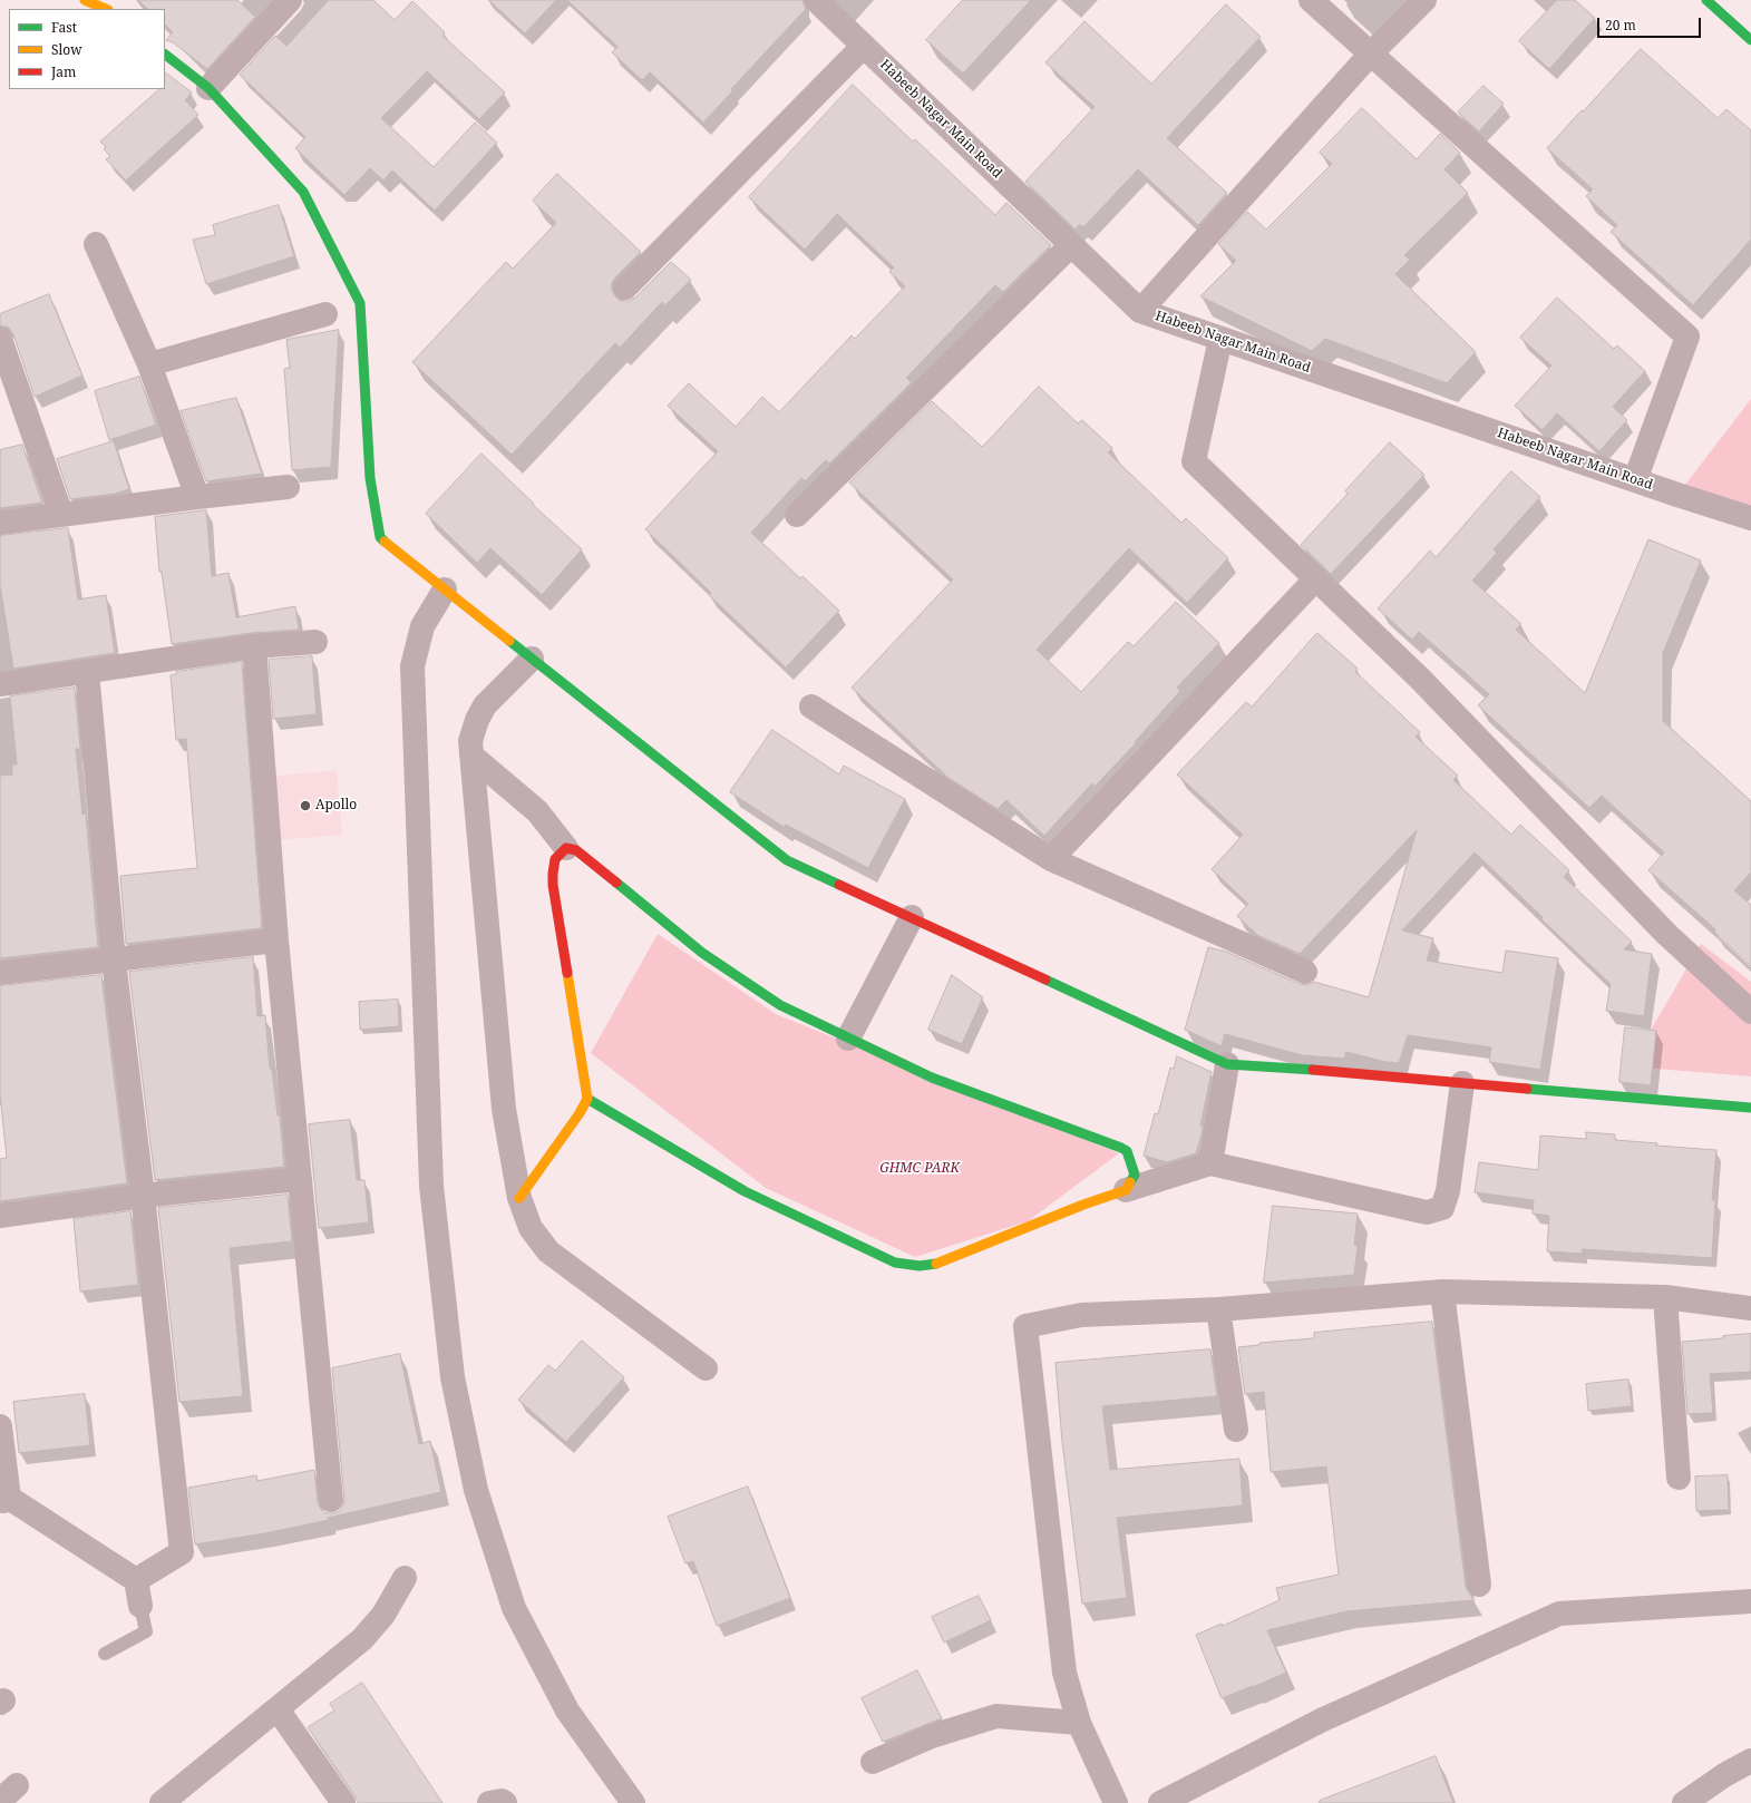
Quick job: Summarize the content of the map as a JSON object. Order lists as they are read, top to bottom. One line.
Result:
{"streets":{"street":["Habeeb Nagar Main Road"]},"parks":["GHMC PARK"],"places":["Apollo"],"legend":["Fast","Slow","Jam"],"scale_bar":"20 m"}
